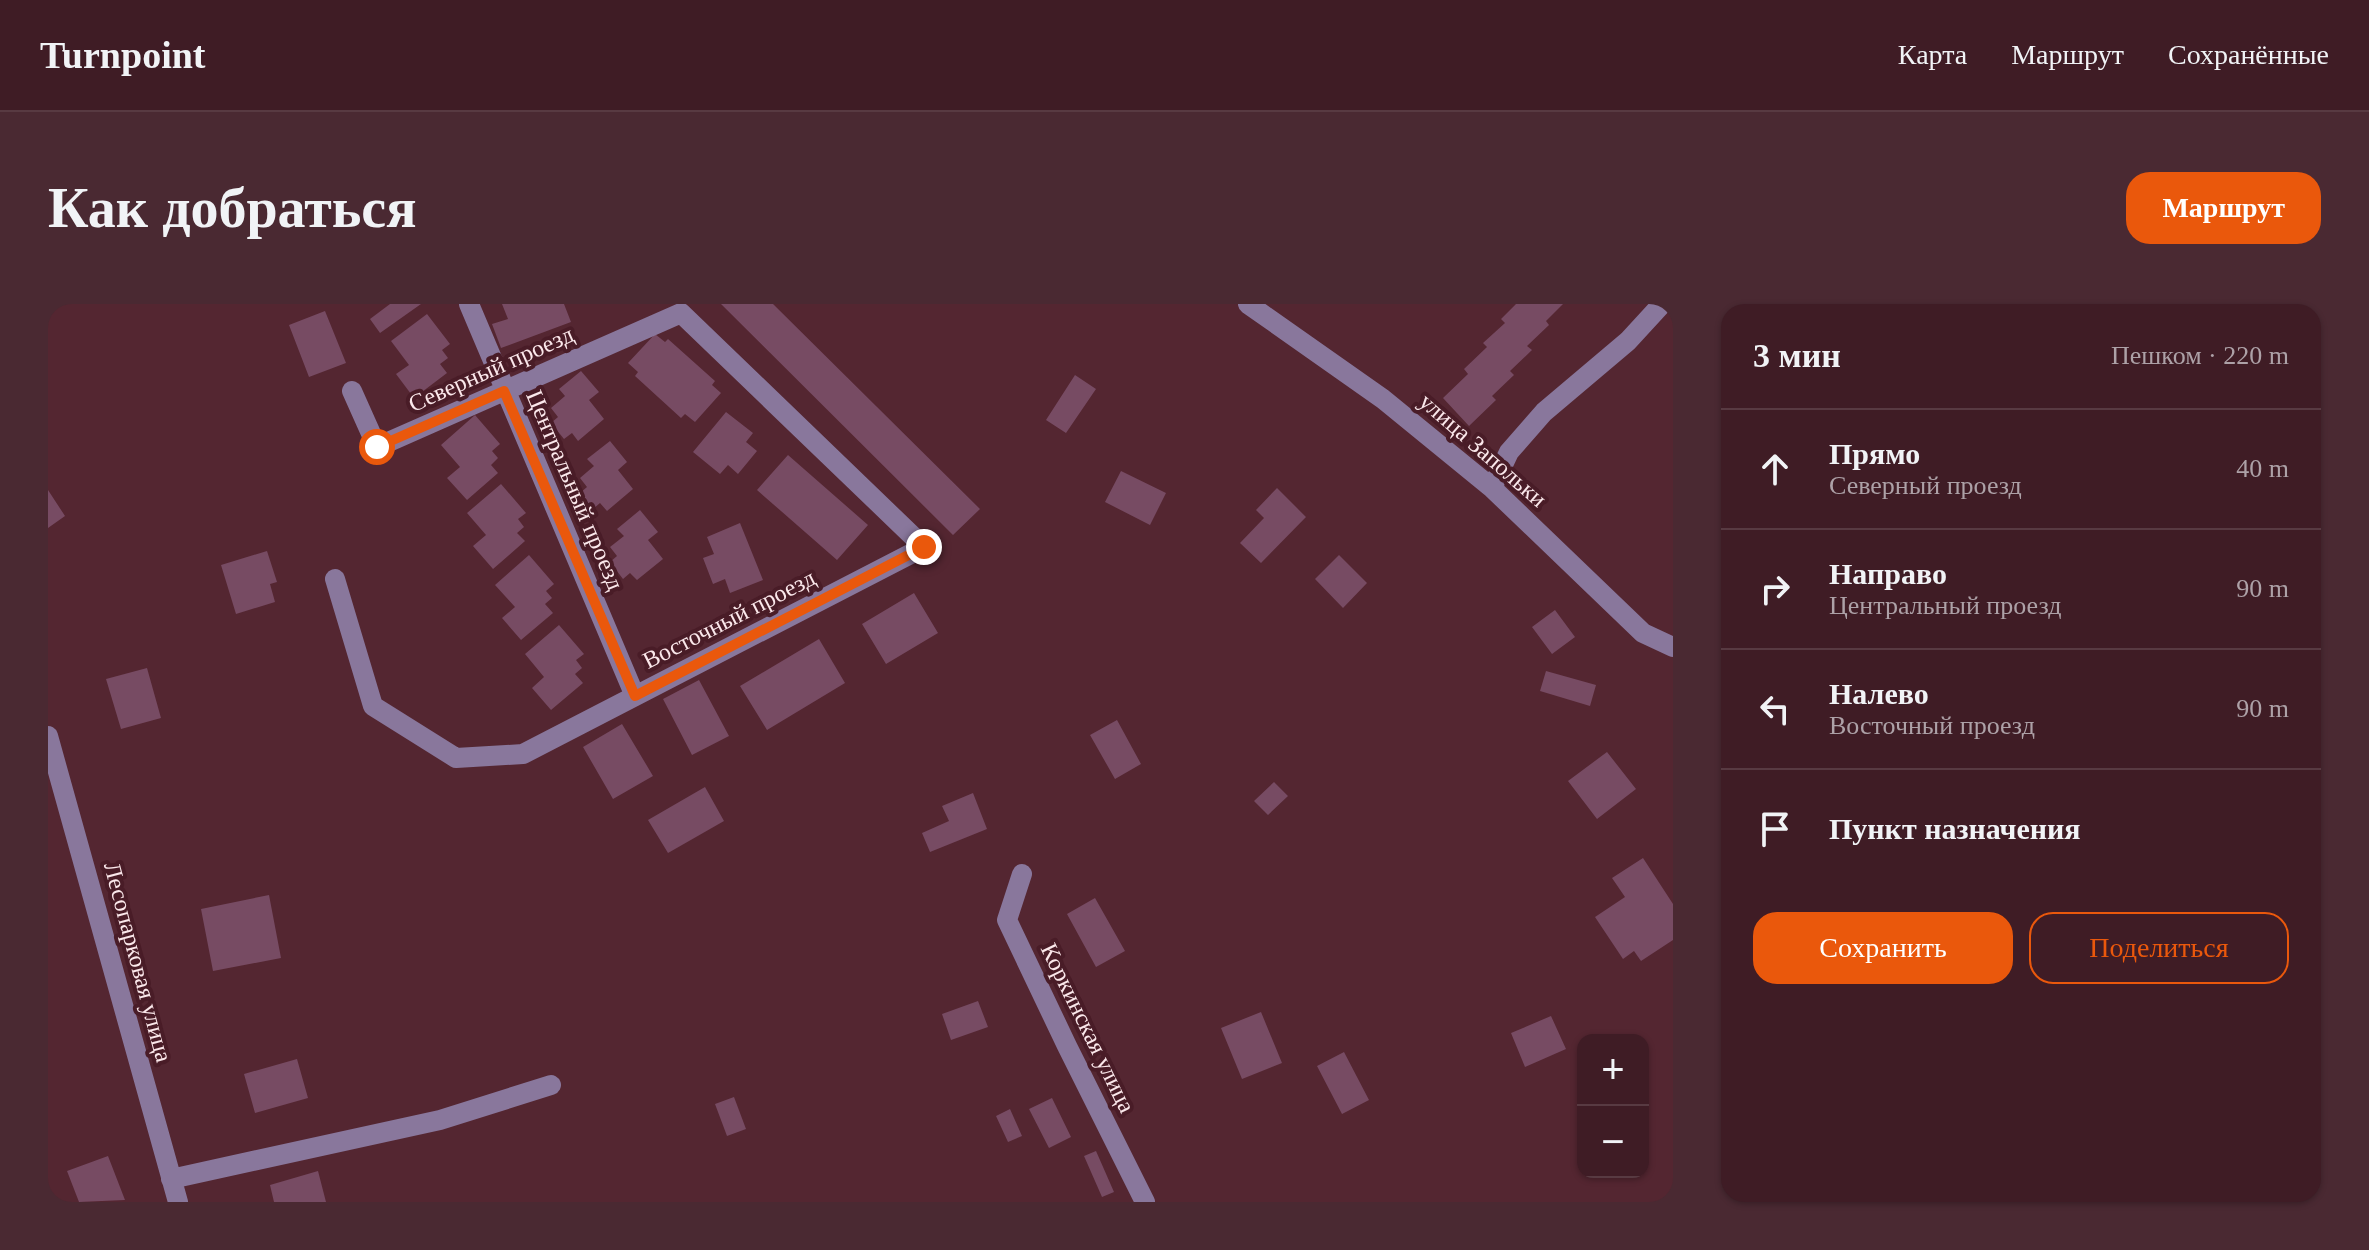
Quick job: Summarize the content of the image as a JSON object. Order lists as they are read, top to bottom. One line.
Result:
{"streets":{"street":["Северный проезд","улица Запольки","Центральный проезд","Восточный проезд","Лесопарковая улица","Коркинская улица"]},"crossings":[["Северный проезд","Центральный проезд"],["Северный проезд","Восточный проезд"],["Центральный проезд","Восточный проезд"]],"page":{"header":"Turnpoint","nav":["Карта","Маршрут","Сохранённые"],"buttons":["Маршрут",["Сохранить","Поделиться"]],"title":"Как добраться","heading":["3 мин","Пешком · 220 m"],"list":[["Прямо","Северный проезд","40 m"],["Направо","Центральный проезд","90 m"],["Налево","Восточный проезд","90 m"],"Пункт назначения"],"map_buttons":["+","−"]}}
